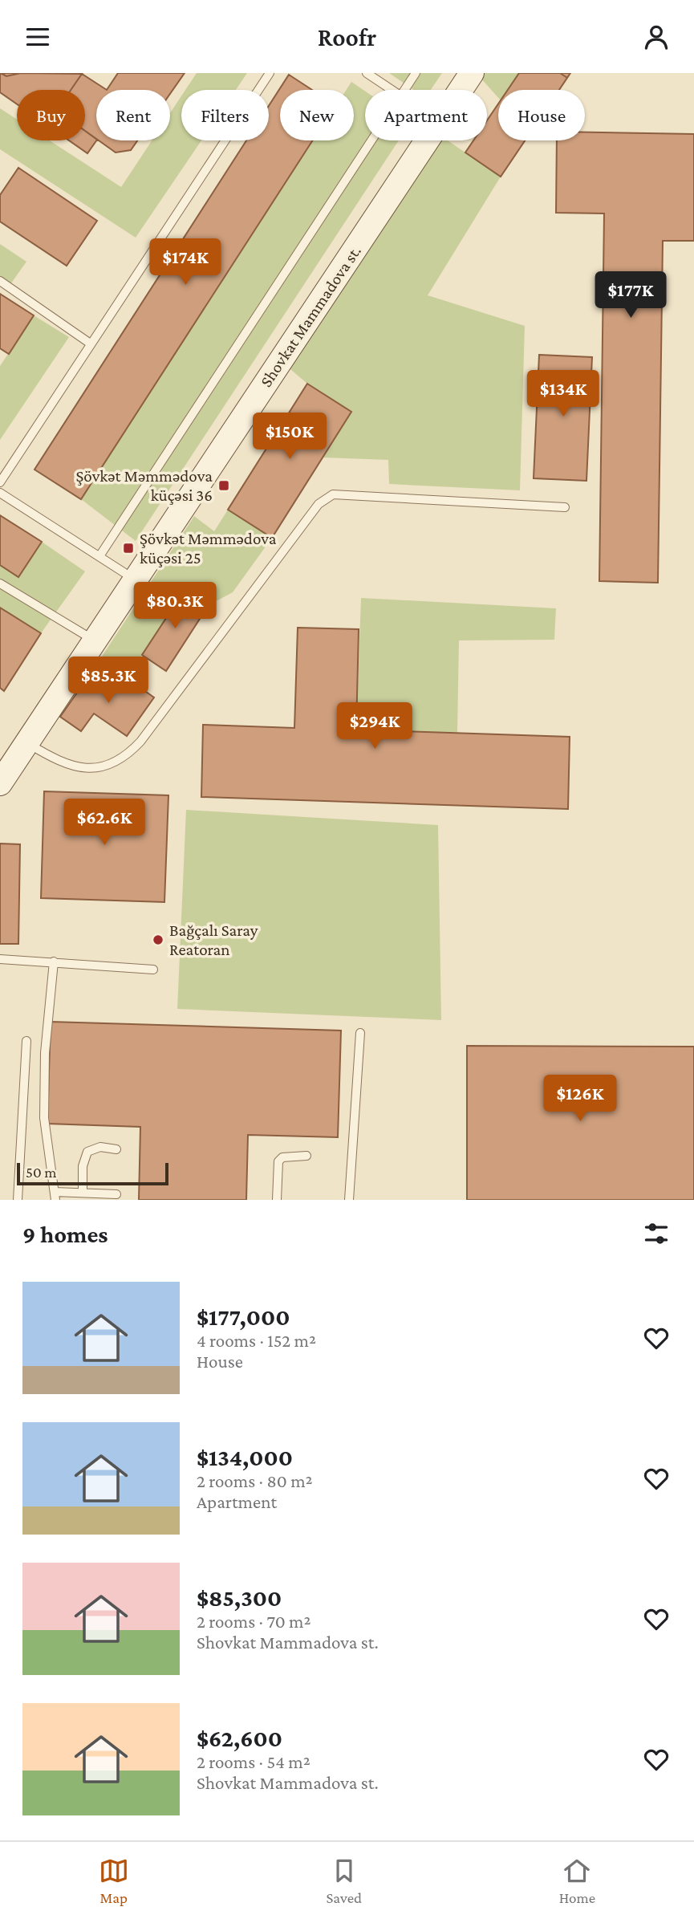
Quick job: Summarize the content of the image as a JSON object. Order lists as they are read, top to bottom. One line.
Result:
{"streets":{"main road":["Shovkat Mammadova st."]},"places":{"transit":["Şövkət Məmmədova küçəsi 36","Şövkət Məmmədova küçəsi 25"],"other":["Bağçalı Saray Reatoran"]},"scale_bar":"50 m","page":{"header":"Roofr","chip":["Buy","Rent","Filters","New","Apartment","House"],"price":["$174K","$177K","$134K","$150K","$80.3K","$85.3K","$294K","$62.6K","$126K"],"scale":"50 m","heading":"9 homes","list":[{"name":"$177,000","note":"4 rooms · 152 m² · House"},{"name":"$134,000","note":"2 rooms · 80 m² · Apartment"},{"name":"$85,300","note":"2 rooms · 70 m² · Shovkat Mammadova st."},{"name":"$62,600","note":"2 rooms · 54 m² · Shovkat Mammadova st."}],"tabs":["Map","Saved","Home"]}}
